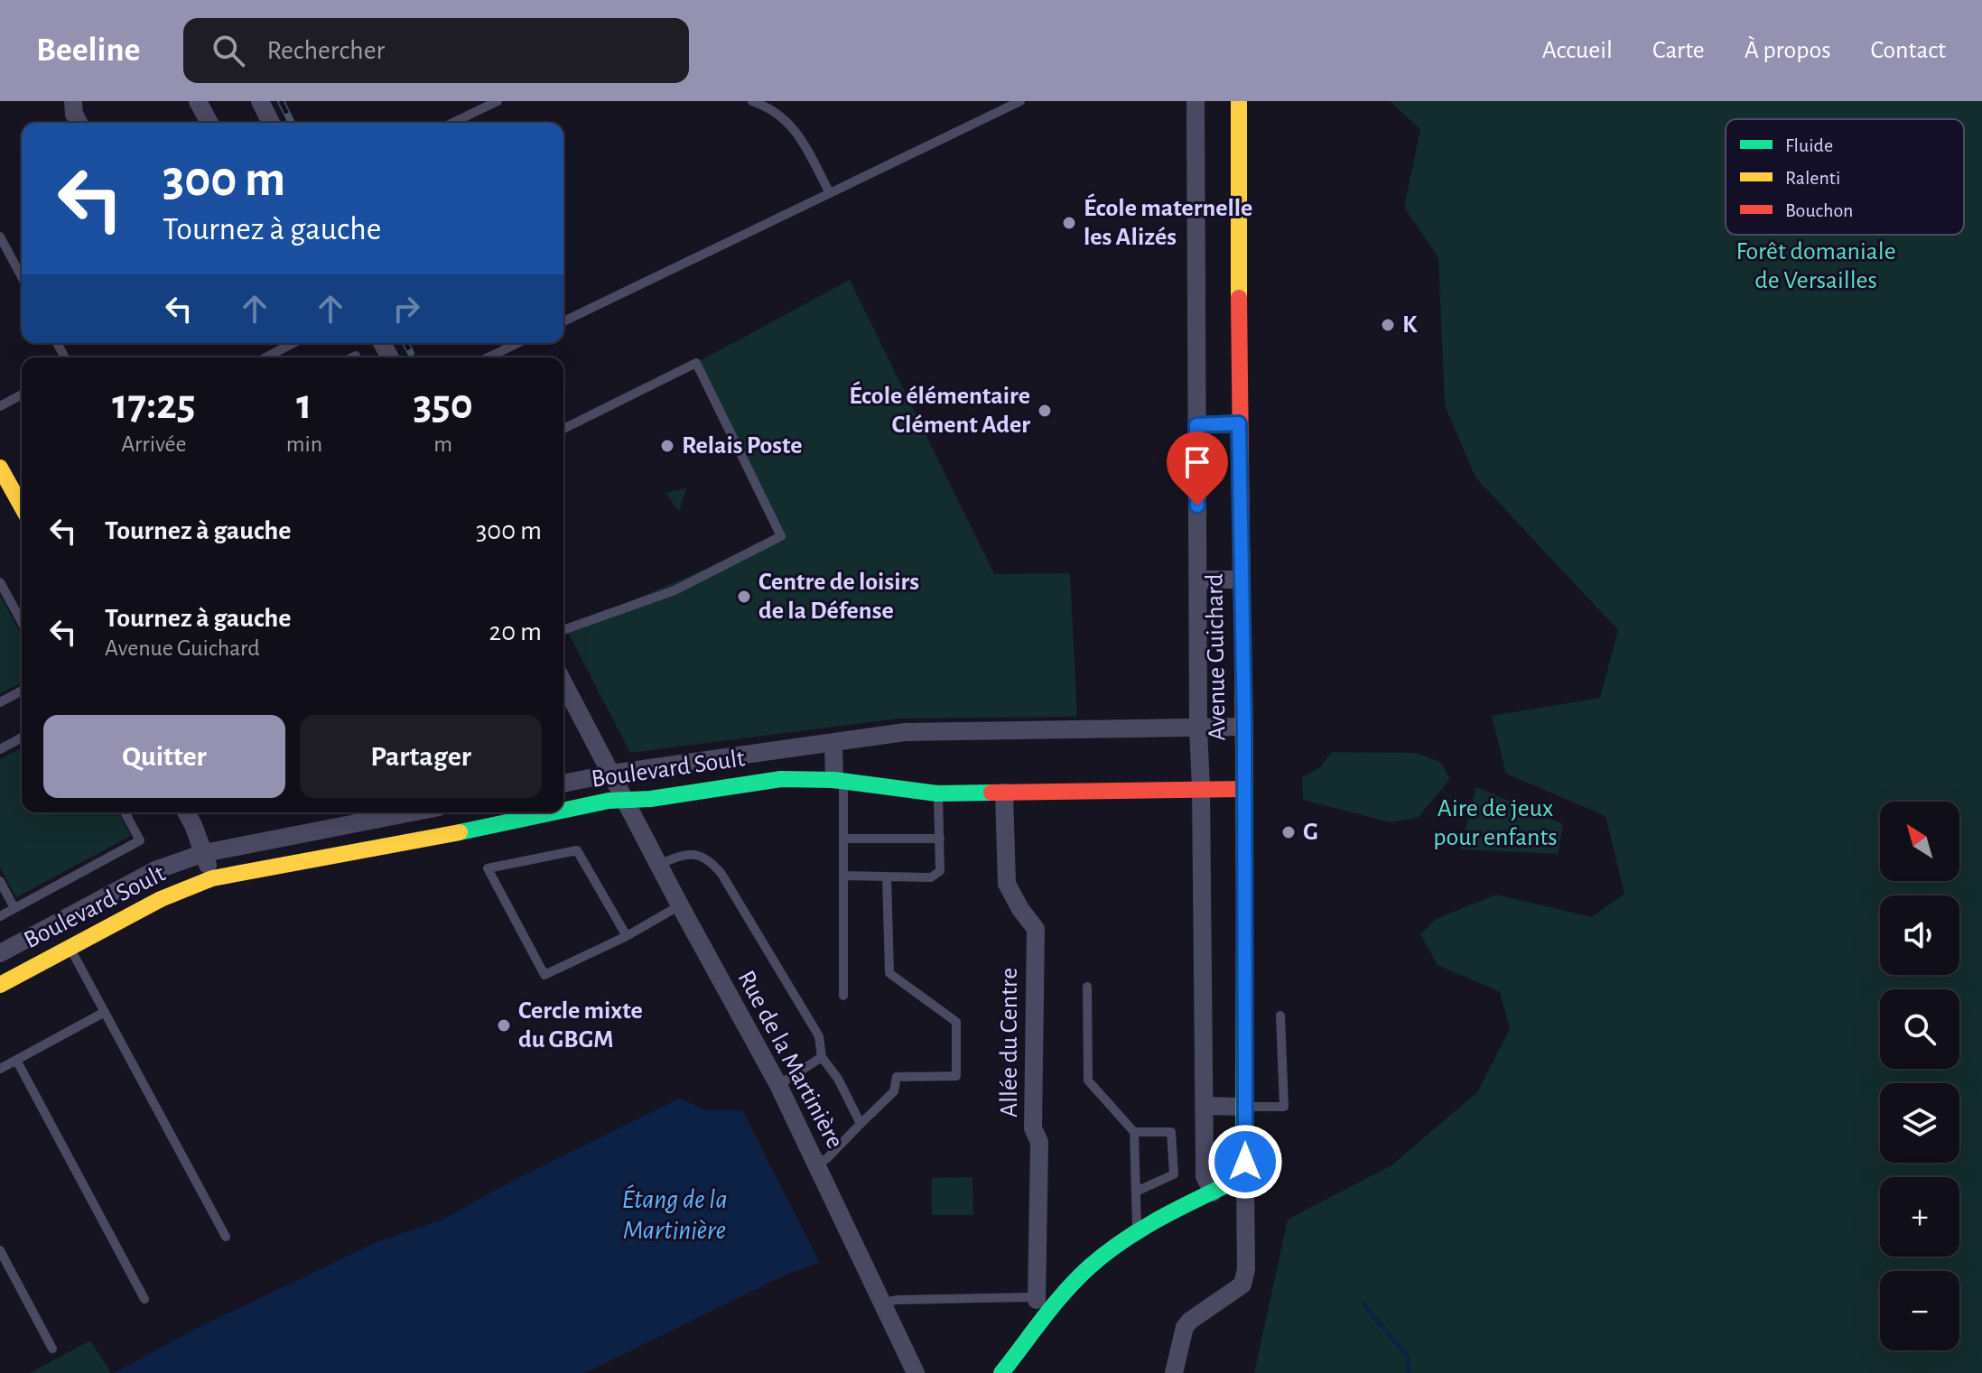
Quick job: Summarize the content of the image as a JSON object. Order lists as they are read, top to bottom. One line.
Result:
{"streets":{"street":["Avenue Guichard","Boulevard Soult","Allée du Centre","Rue de la Martinière"]},"crossings":[["Avenue Guichard","Boulevard Soult"],["Boulevard Soult","Allée du Centre"],["Boulevard Soult","Rue de la Martinière"]],"water":["Étang de la Martinière"],"parks":["Forêt domaniale de Versailles","Aire de jeux pour enfants"],"places":["École maternelle les Alizés","K","École élémentaire Clément Ader","Relais Poste","Centre de loisirs de la Défense","G","Cercle mixte du GBGM"],"legend":["Fluide","Ralenti","Bouchon"],"north":"top left","page":{"header":"Beeline","search":"Rechercher","nav":["Accueil","Carte","À propos","Contact"],"turn":["300 m","Tournez à gauche"],"eta":["17:25","Arrivée","1","min","350","m"],"list":[{"name":"Tournez à gauche","value":"300 m"},{"name":"Tournez à gauche","note":"Avenue Guichard","value":"20 m"}],"buttons":["Quitter","Partager"],"map_buttons":["+","−"]}}
